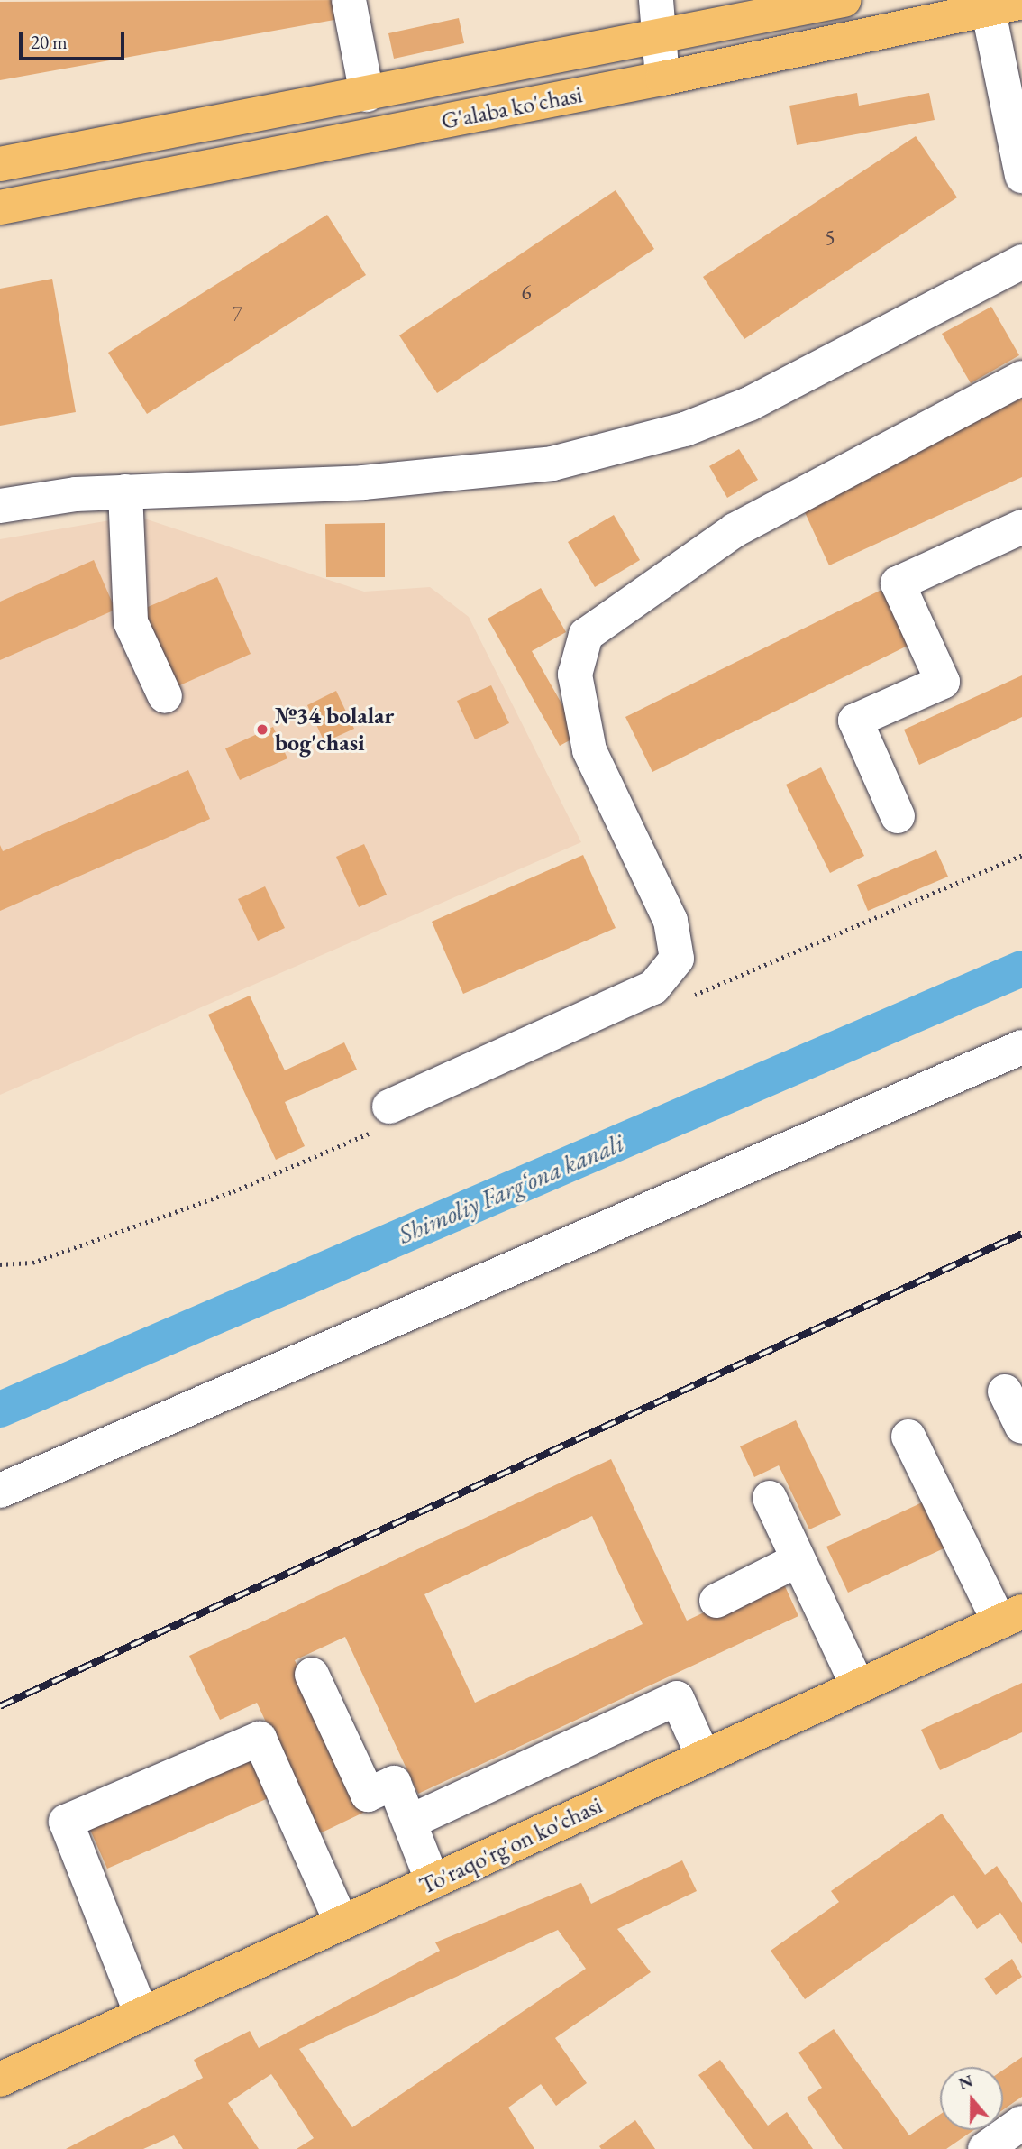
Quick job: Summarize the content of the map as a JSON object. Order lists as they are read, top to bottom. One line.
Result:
{"streets":{"main road":["G'alaba ko'chasi","To'raqo'rg'on ko'chasi"]},"water":["Shimoliy Fargʻona kanali"],"places":["№34 bolalar bog'chasi"],"house_numbers":["5","6","7"],"scale_bar":"20 m","north":"top"}
